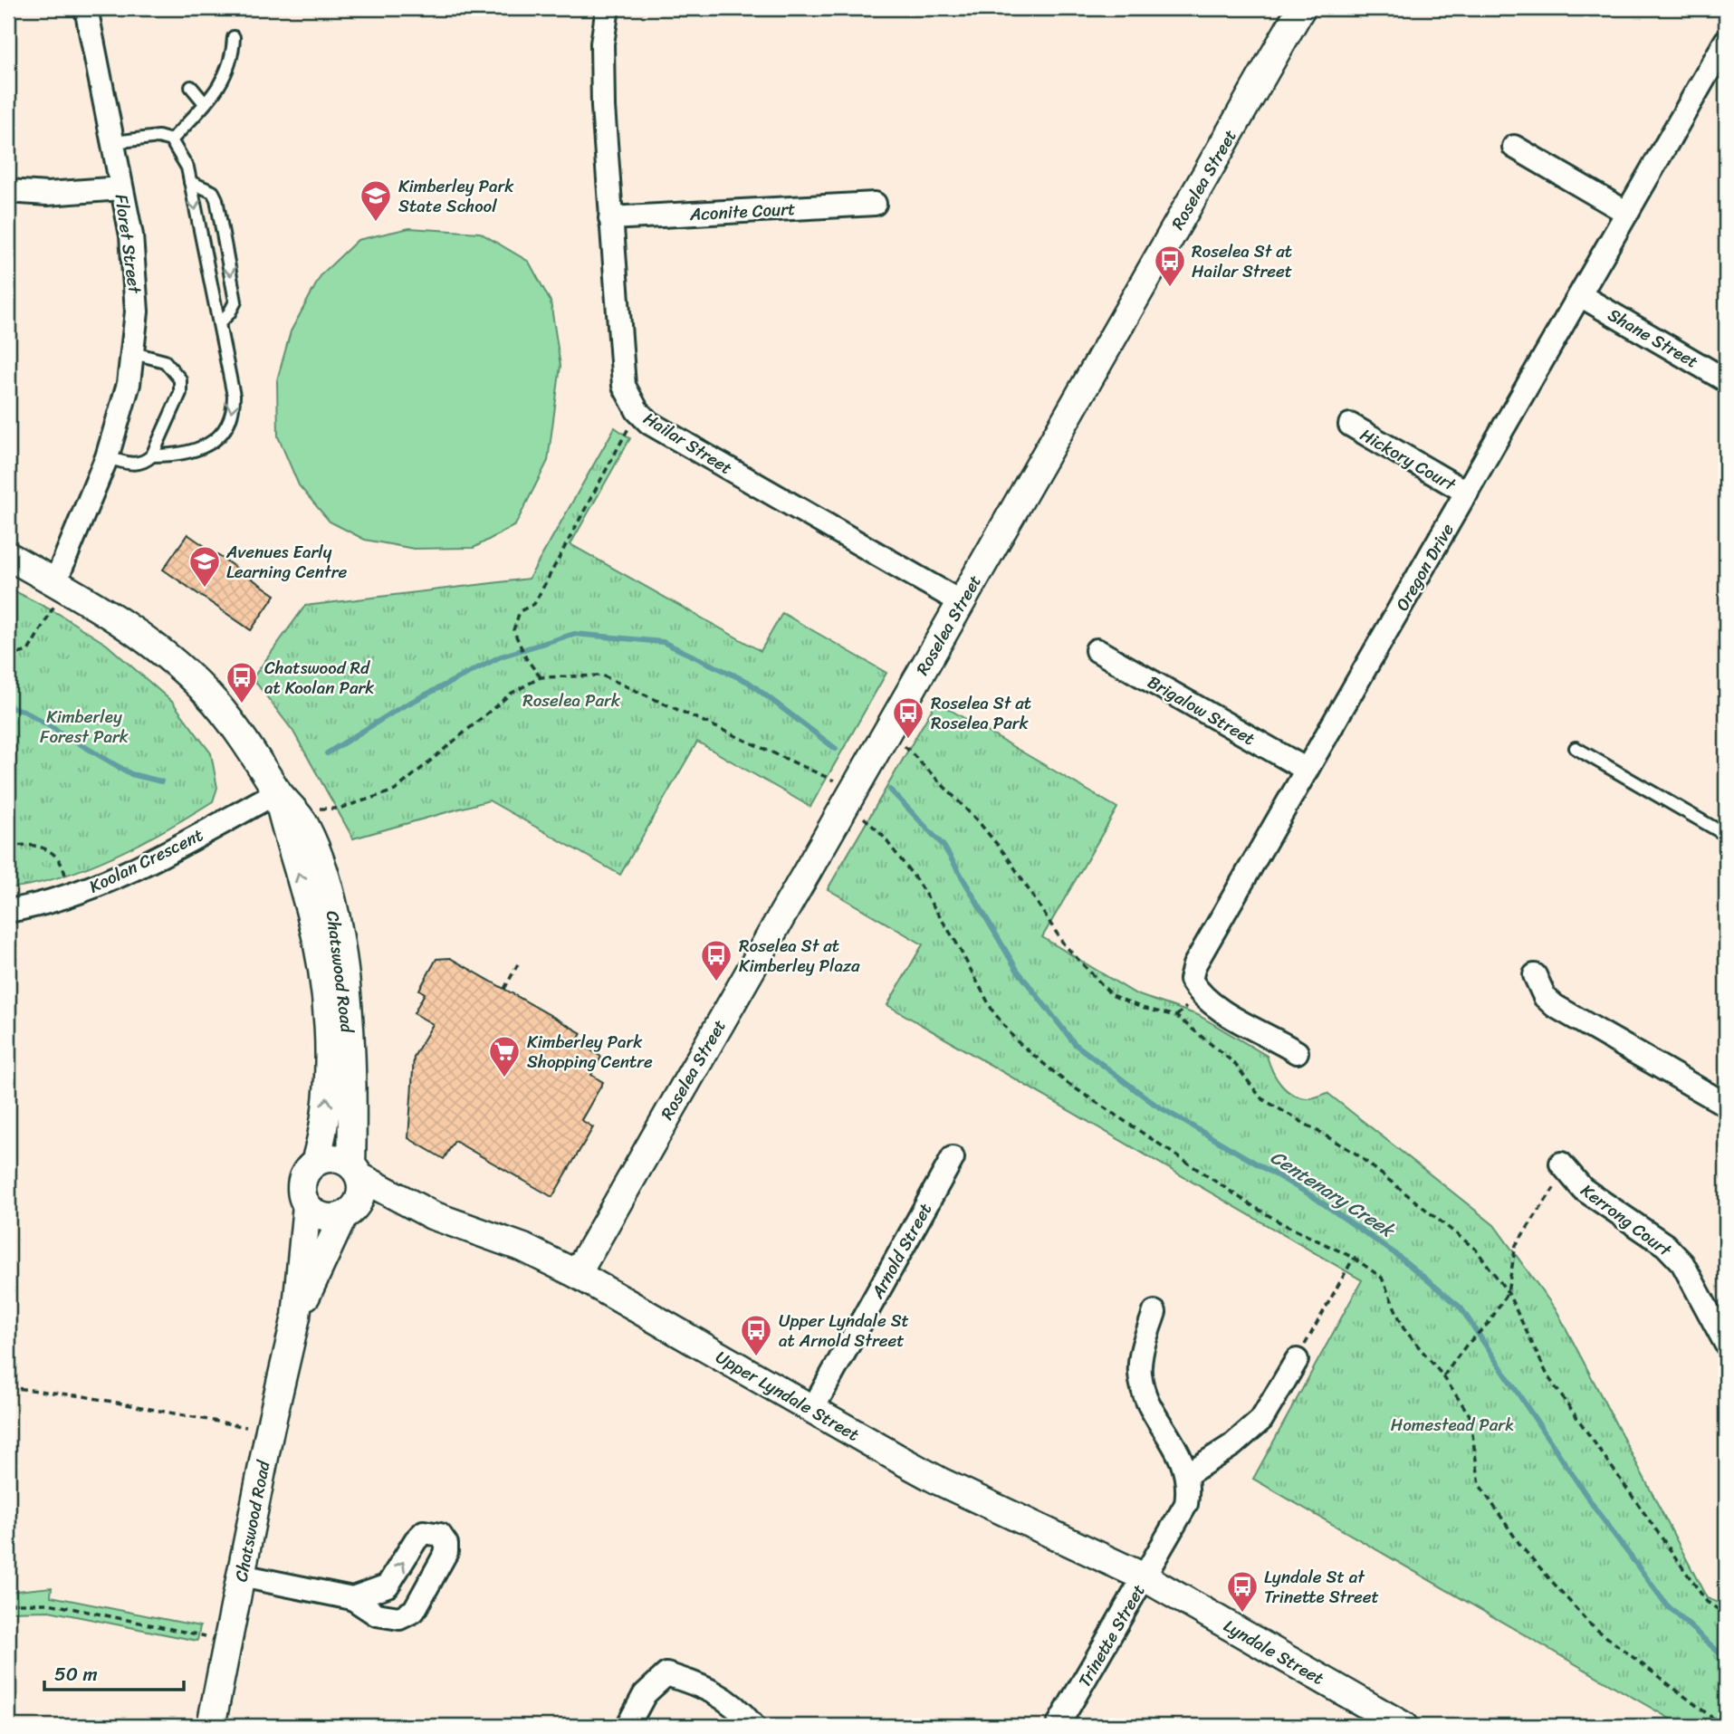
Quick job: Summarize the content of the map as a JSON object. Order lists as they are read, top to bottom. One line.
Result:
{"streets":{"street":["Roselea Street","Aconite Court","Floret Street","Shane Street","Hailar Street","Hickory Court","Oregon Drive","Brigalow Street","Koolan Crescent","Chatswood Road","Kerrong Court","Arnold Street","Upper Lyndale Street","Trinette Street","Lyndale Street"]},"crossings":[["Roselea Street","Hailar Street"],["Roselea Street","Upper Lyndale Street"],["Aconite Court","Hailar Street"],["Floret Street","Chatswood Road"],["Shane Street","Oregon Drive"],["Hickory Court","Oregon Drive"],["Oregon Drive","Brigalow Street"],["Koolan Crescent","Chatswood Road"],["Chatswood Road","Upper Lyndale Street"],["Arnold Street","Upper Lyndale Street"],["Upper Lyndale Street","Trinette Street"],["Upper Lyndale Street","Lyndale Street"],["Trinette Street","Lyndale Street"]],"water":["Centenary Creek"],"parks":["Roselea Park","Kimberley Forest Park","Homestead Park"],"places":{"school or university":["Kimberley Park State School","Avenues Early Learning Centre"],"bus stop":["Roselea St at Hailar Street","Chatswood Rd at Koolan Park","Roselea St at Roselea Park","Roselea St at Kimberley Plaza","Upper Lyndale St at Arnold Street","Lyndale St at Trinette Street"],"supermarket":["Kimberley Park Shopping Centre"]},"scale_bar":"50 m"}
